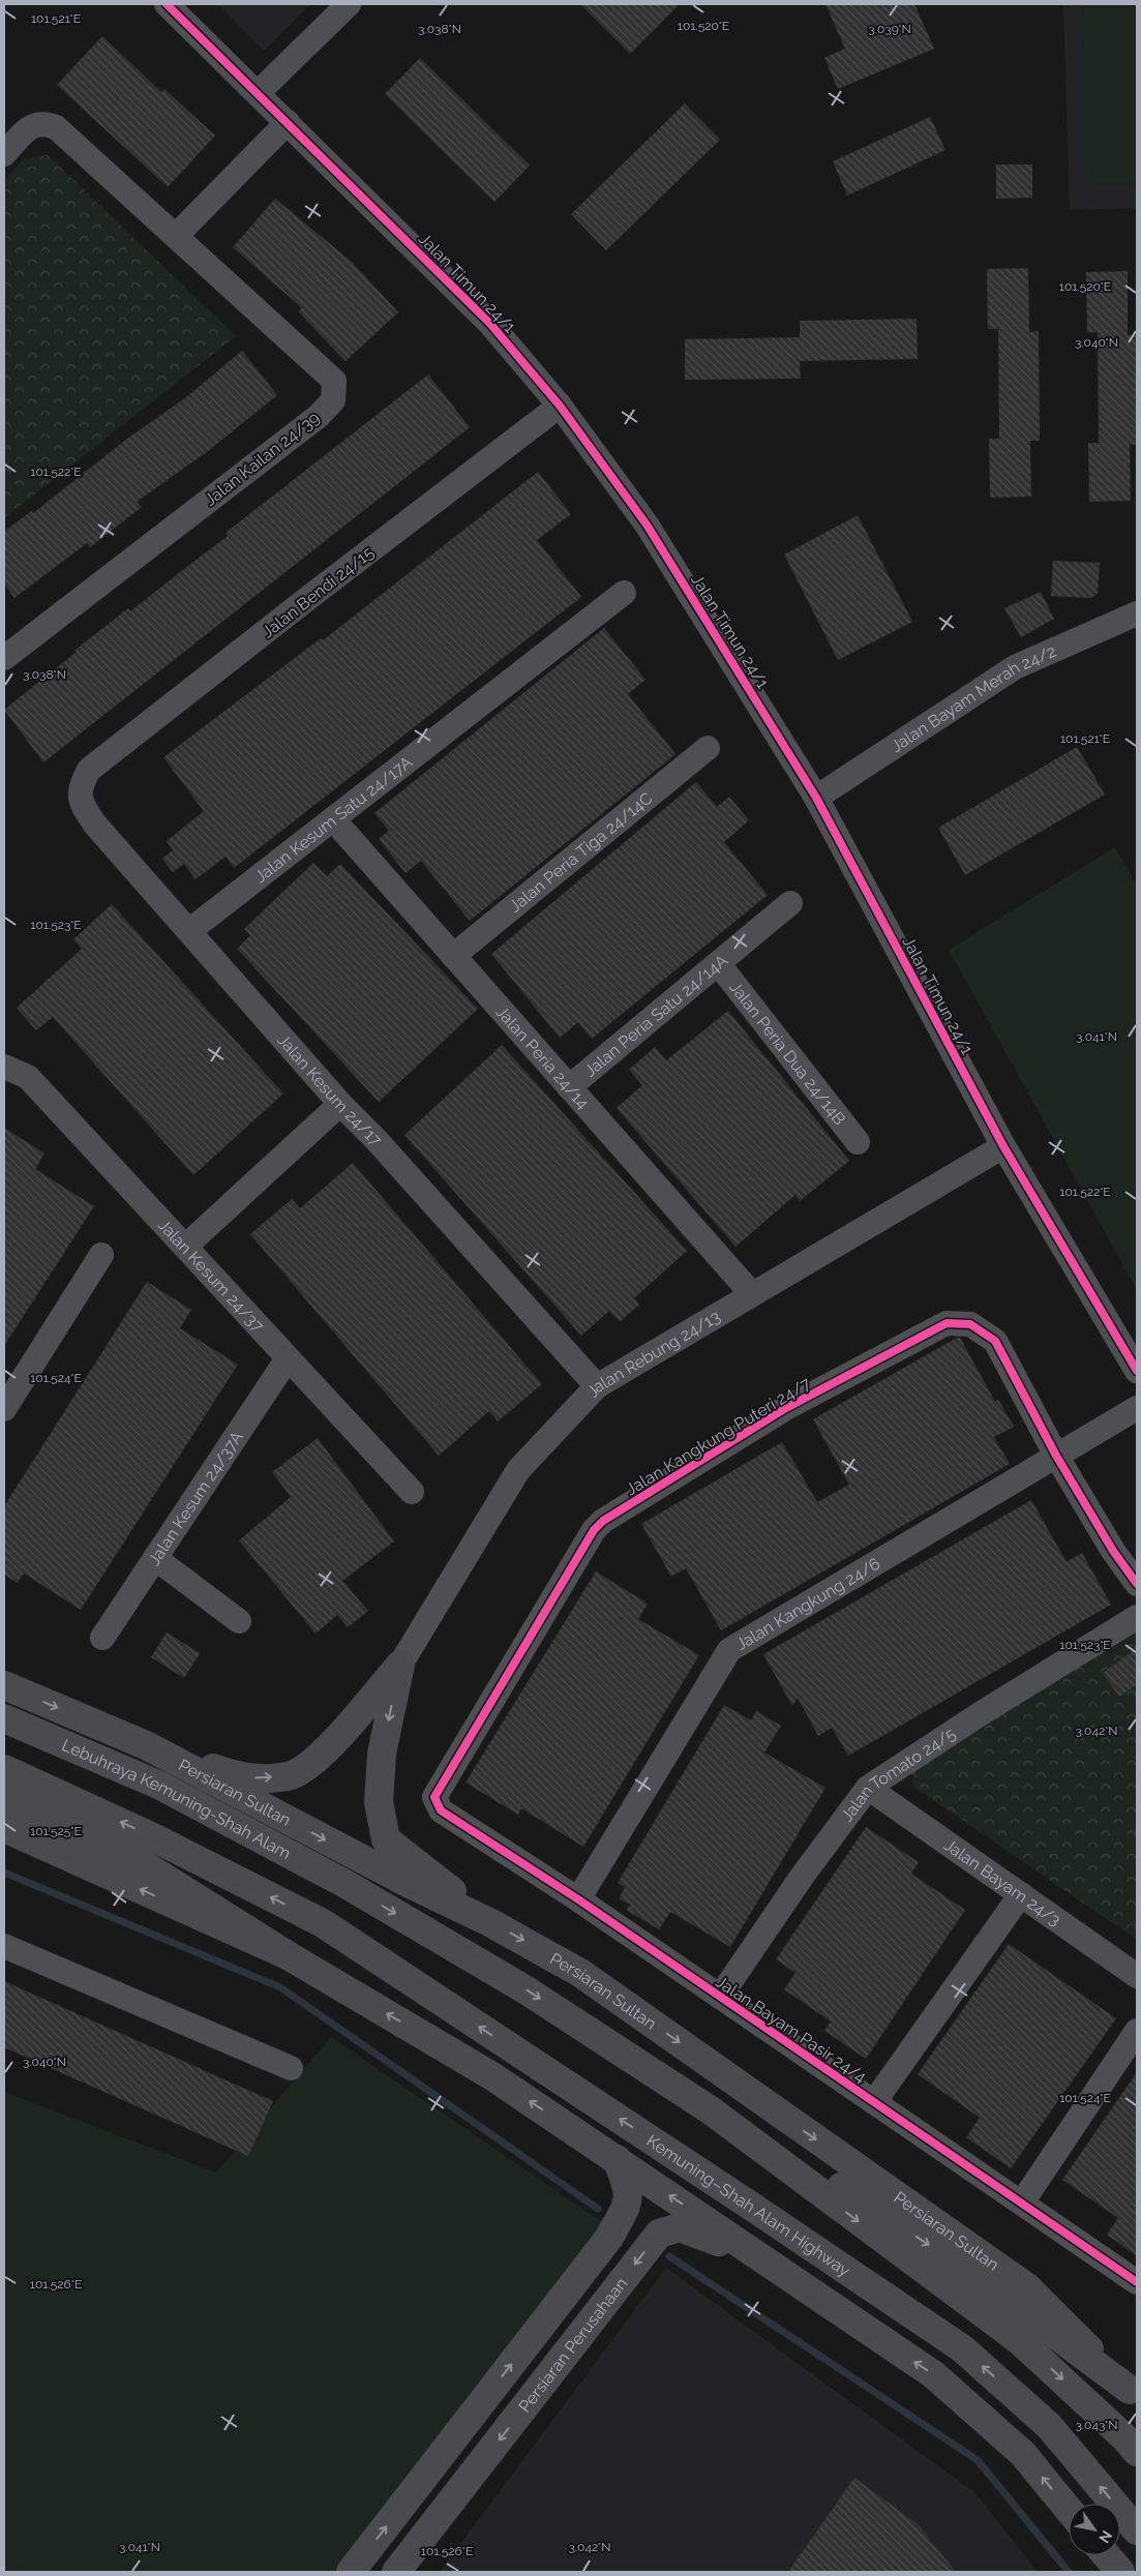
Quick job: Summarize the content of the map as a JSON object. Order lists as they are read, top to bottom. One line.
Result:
{"streets":{"main road":["Persiaran Sultan","Lebuhraya Kemuning-Shah Alam","Kemuning–Shah Alam Highway","Persiaran Perusahaan"],"street":["Jalan Timun 24/1","Jalan Kailan 24/39","Jalan Bendi 24/15","Jalan Bayam Merah 24/2","Jalan Kesum Satu 24/17A","Jalan Peria Tiga 24/14C","Jalan Peria Satu 24/14A","Jalan Peria Dua 24/14B","Jalan Peria 24/14","Jalan Kesum 24/17","Jalan Kesum 24/37","Jalan Rebung 24/13","Jalan Kangkung Puteri 24/7","Jalan Kesum 24/37A","Jalan Kangkung 24/6","Jalan Tomato 24/5","Jalan Bayam 24/3","Jalan Bayam Pasir 24/4"]},"crossings":[["Jalan Timun 24/1","Jalan Bendi 24/15"],["Jalan Timun 24/1","Jalan Bayam Merah 24/2"],["Jalan Timun 24/1","Jalan Rebung 24/13"],["Jalan Bendi 24/15","Jalan Kesum 24/17"],["Jalan Kesum Satu 24/17A","Jalan Peria 24/14"],["Jalan Kesum Satu 24/17A","Jalan Kesum 24/17"],["Jalan Peria Tiga 24/14C","Jalan Peria 24/14"],["Jalan Peria Satu 24/14A","Jalan Peria Dua 24/14B"],["Jalan Peria Satu 24/14A","Jalan Peria 24/14"],["Jalan Peria 24/14","Jalan Rebung 24/13"],["Jalan Kesum 24/17","Jalan Rebung 24/13"],["Jalan Kesum 24/37","Jalan Kesum 24/37A"],["Jalan Kangkung Puteri 24/7","Jalan Kangkung 24/6"],["Jalan Kangkung Puteri 24/7","Jalan Bayam Pasir 24/4"],["Jalan Kangkung 24/6","Jalan Bayam Pasir 24/4"],["Jalan Tomato 24/5","Jalan Bayam 24/3"],["Jalan Tomato 24/5","Jalan Bayam Pasir 24/4"]],"one_way":["Persiaran Perusahaan"],"north":"bottom right","coordinates":["101.521°E","101.520°E","3.038°N","3.039°N","3.040°N","101.522°E","101.523°E","3.041°N","101.524°E","3.042°N","101.525°E","101.526°E","3.043°N"]}
